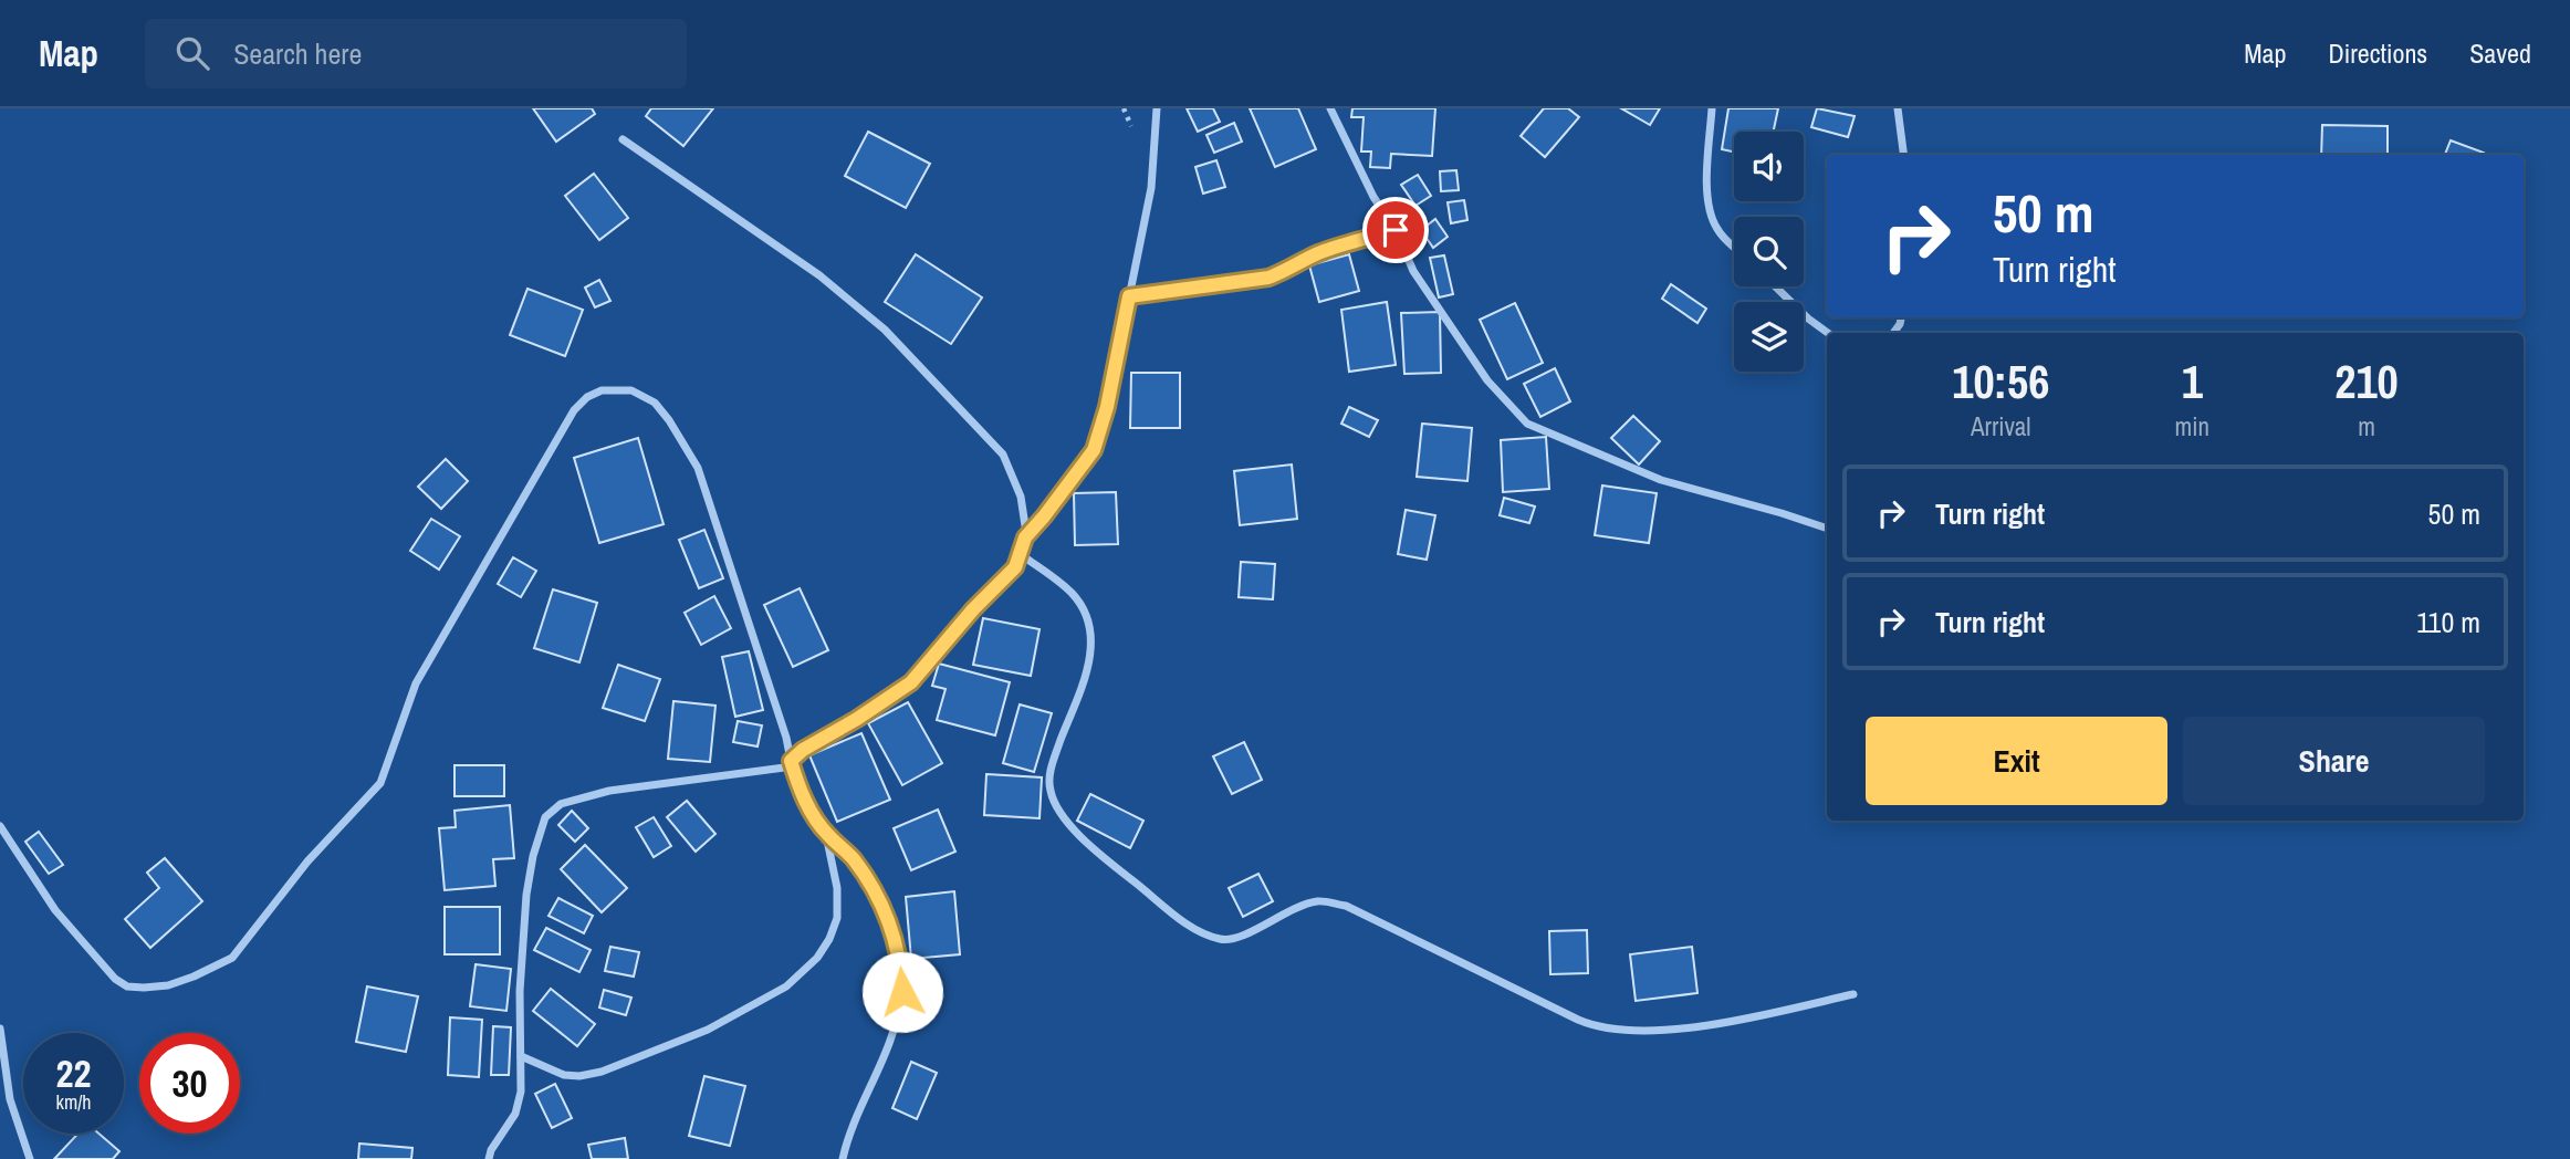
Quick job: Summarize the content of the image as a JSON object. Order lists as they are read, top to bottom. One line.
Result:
{"page":{"header":"Map","search":"Search here","nav":["Map","Directions","Saved"],"turn":["50 m","Turn right"],"eta":["10:56","Arrival","1","min","210","m"],"list":[{"name":"Turn right","value":"50 m"},{"name":"Turn right","value":"110 m"}],"buttons":["Exit","Share"],"speed":"22 km/h","limit":"30"}}
